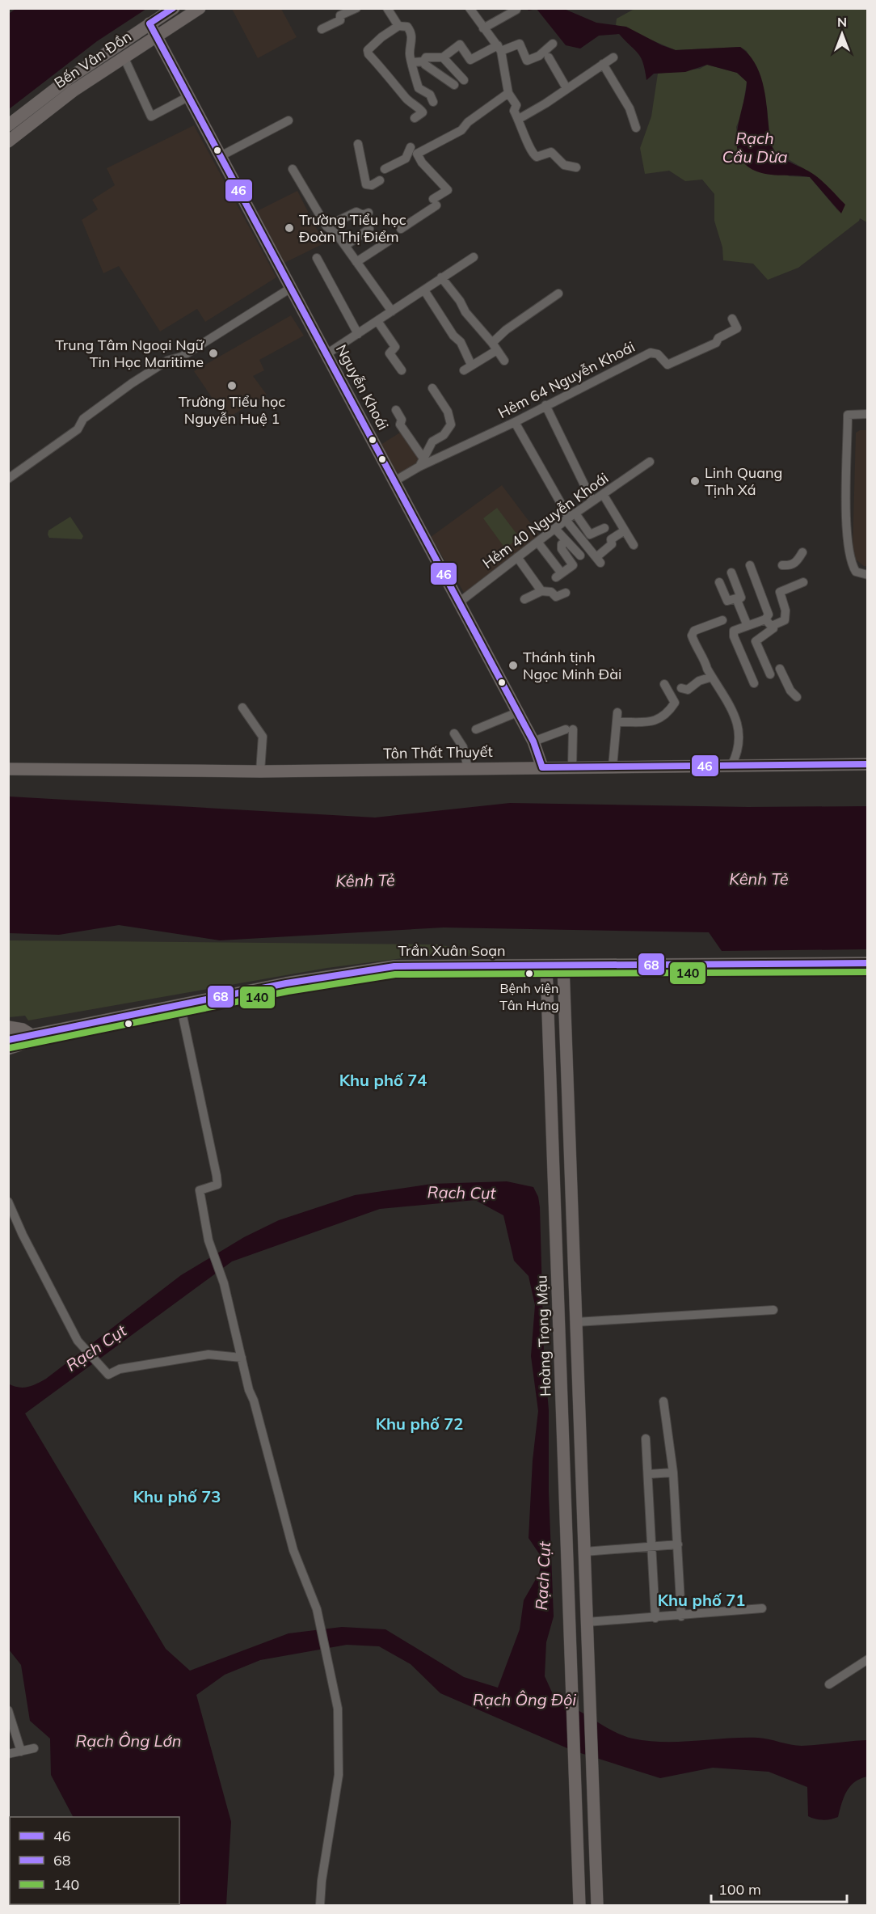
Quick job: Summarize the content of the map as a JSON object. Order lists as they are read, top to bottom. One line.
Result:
{"streets":{"main road":["Bến Vân Đồn","Nguyễn Khoái","Tôn Thất Thuyết","Trần Xuân Soạn","Hoàng Trọng Mậu"],"street":["Hẻm 64 Nguyễn Khoái","Hẻm 40 Nguyễn Khoái"]},"crossings":[["Bến Vân Đồn","Nguyễn Khoái"],["Hẻm 64 Nguyễn Khoái","Nguyễn Khoái"],["Nguyễn Khoái","Hẻm 40 Nguyễn Khoái"],["Nguyễn Khoái","Tôn Thất Thuyết"],["Trần Xuân Soạn","Hoàng Trọng Mậu"]],"districts":["Khu phố 74","Khu phố 72","Khu phố 73","Khu phố 71"],"water":["Rạch Cầu Dừa","Kênh Tẻ","Rạch Cụt","Rạch Ông Đội","Rạch Ông Lớn"],"places":["Trường Tiểu học Đoàn Thị Điểm","Trung Tâm Ngoại Ngữ Tin Học Maritime","Trường Tiểu học Nguyễn Huệ 1","Linh Quang Tịnh Xá","Thánh tịnh Ngọc Minh Đài","Bệnh viện Tân Hưng"],"lines":["transit line 46","transit line 68","transit line 140"],"legend":["46","68","140"],"scale_bar":"100 m","north":"top"}
